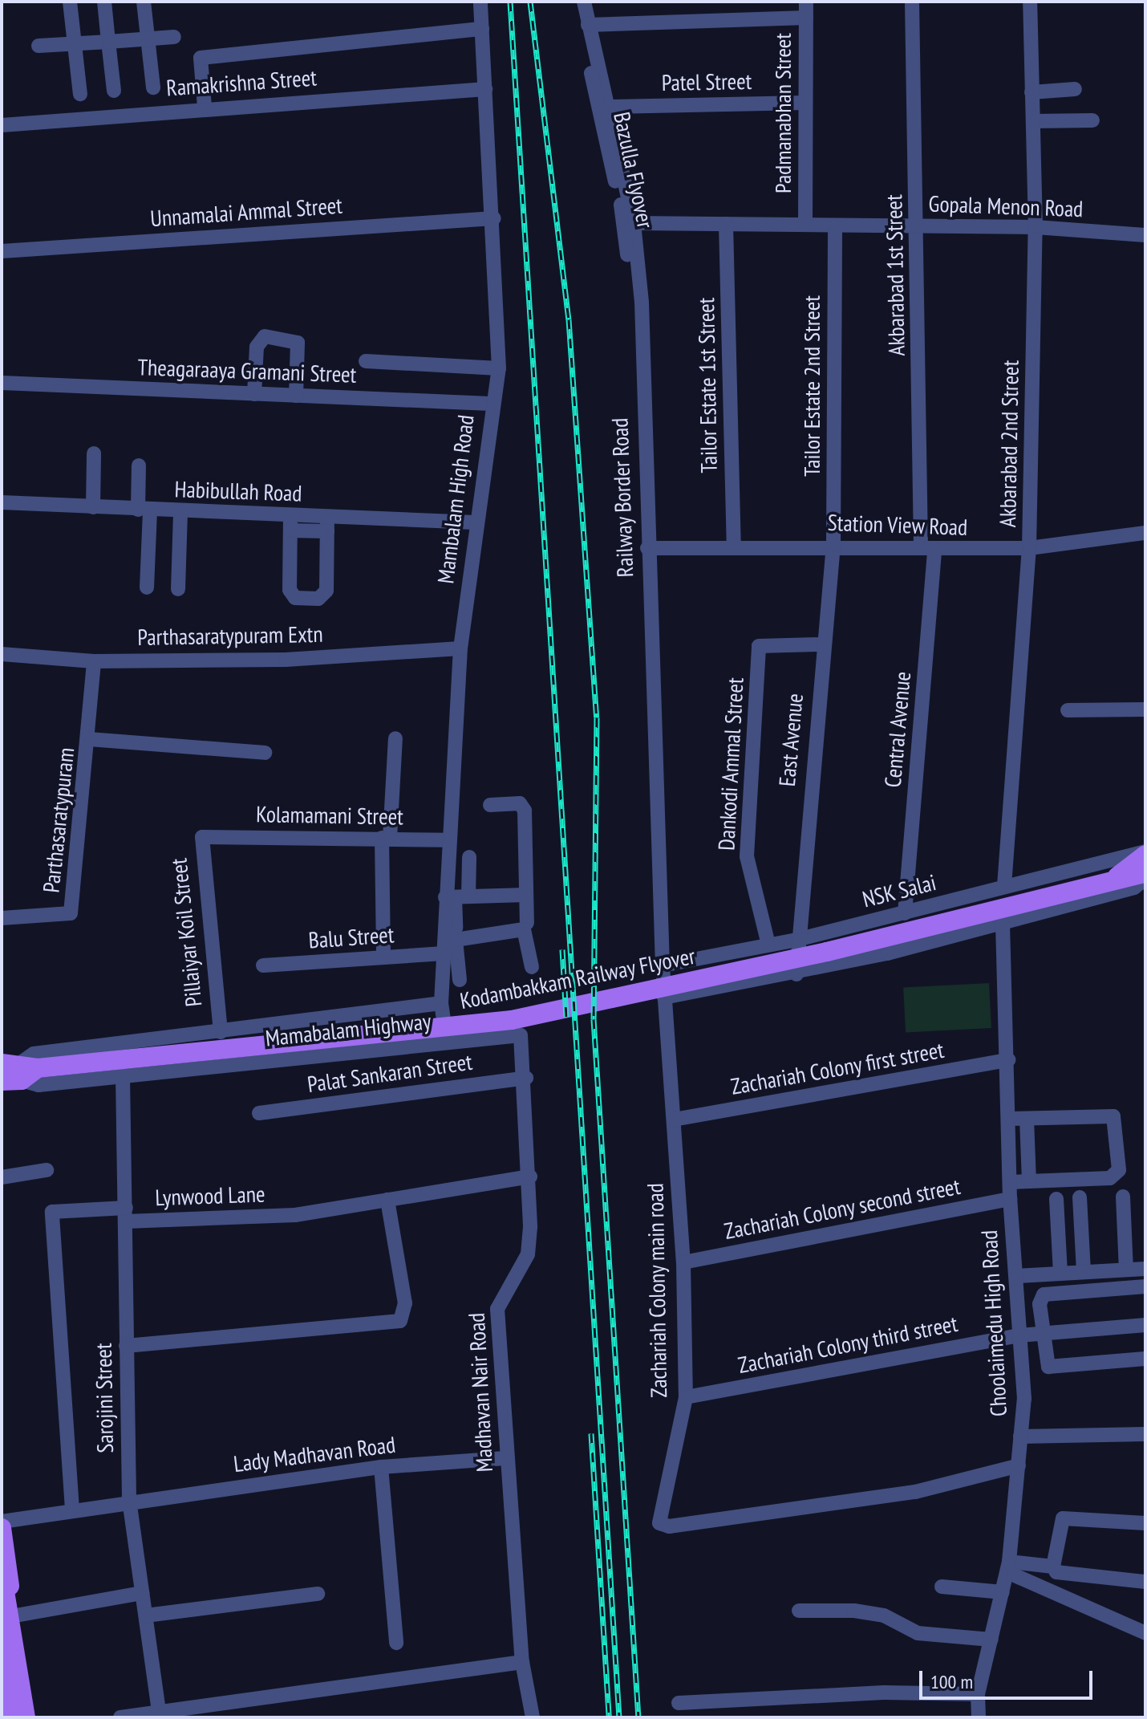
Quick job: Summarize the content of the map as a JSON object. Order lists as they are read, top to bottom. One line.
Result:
{"streets":{"main road":["Kodambakkam Railway Flyover"],"street":["Patel Street","Ramakrishna Street","Padmanabhan Street","Bazulla Flyover","Gopala Menon Road","Unnamalai Ammal Street","Akbarabad 1st Street","Theagaraaya Gramani Street","Tailor Estate 1st Street","Tailor Estate 2nd Street","Akbarabad 2nd Street","Habibullah Road","Railway Border Road","Mambalam High Road","Station View Road","Parthasaratypuram Extn","Central Avenue","East Avenue","Dankodi Ammal Street","Kolamamani Street","Parthasaratypuram","NSK Salai","Pillaiyar Koil Street","Balu Street","Mamabalam Highway","Zachariah Colony first street","Palat Sankaran Street","Lynwood Lane","Zachariah Colony second street","Zachariah Colony main road","Choolaimedu High Road","Zachariah Colony third street","Madhavan Nair Road","Sarojini Street","Lady Madhavan Road"]},"crossings":[["Patel Street","Padmanabhan Street"],["Patel Street","Railway Border Road"],["Ramakrishna Street","Mambalam High Road"],["Padmanabhan Street","Gopala Menon Road"],["Bazulla Flyover","Railway Border Road"],["Gopala Menon Road","Akbarabad 1st Street"],["Gopala Menon Road","Tailor Estate 1st Street"],["Gopala Menon Road","Tailor Estate 2nd Street"],["Gopala Menon Road","Akbarabad 2nd Street"],["Gopala Menon Road","Railway Border Road"],["Unnamalai Ammal Street","Mambalam High Road"],["Akbarabad 1st Street","Station View Road"],["Akbarabad 1st Street","Central Avenue"],["Theagaraaya Gramani Street","Mambalam High Road"],["Tailor Estate 1st Street","Station View Road"],["Tailor Estate 2nd Street","Station View Road"],["Tailor Estate 2nd Street","East Avenue"],["Akbarabad 2nd Street","Station View Road"],["Akbarabad 2nd Street","NSK Salai"],["Habibullah Road","Mambalam High Road"],["Railway Border Road","Station View Road"],["Railway Border Road","NSK Salai"],["Railway Border Road","Zachariah Colony main road"],["Mambalam High Road","Parthasaratypuram Extn"],["Mambalam High Road","Kolamamani Street"],["Mambalam High Road","Balu Street"],["Mambalam High Road","Mamabalam Highway"],["Station View Road","Central Avenue"],["Station View Road","East Avenue"],["Parthasaratypuram Extn","Parthasaratypuram"],["Central Avenue","NSK Salai"],["East Avenue","Dankodi Ammal Street"],["East Avenue","NSK Salai"],["Dankodi Ammal Street","NSK Salai"],["Kolamamani Street","Pillaiyar Koil Street"],["NSK Salai","Kodambakkam Railway Flyover"],["Pillaiyar Koil Street","Mamabalam Highway"],["Kodambakkam Railway Flyover","Mamabalam Highway"],["Mamabalam Highway","Madhavan Nair Road"],["Mamabalam Highway","Sarojini Street"],["Zachariah Colony first street","Zachariah Colony main road"],["Zachariah Colony first street","Choolaimedu High Road"],["Palat Sankaran Street","Madhavan Nair Road"],["Lynwood Lane","Madhavan Nair Road"],["Lynwood Lane","Sarojini Street"],["Lynwood Lane","Lady Madhavan Road"],["Zachariah Colony second street","Zachariah Colony main road"],["Zachariah Colony second street","Choolaimedu High Road"],["Zachariah Colony main road","Choolaimedu High Road"],["Zachariah Colony main road","Zachariah Colony third street"],["Choolaimedu High Road","Zachariah Colony third street"],["Madhavan Nair Road","Lady Madhavan Road"],["Sarojini Street","Lady Madhavan Road"]],"scale_bar":"100 m"}
